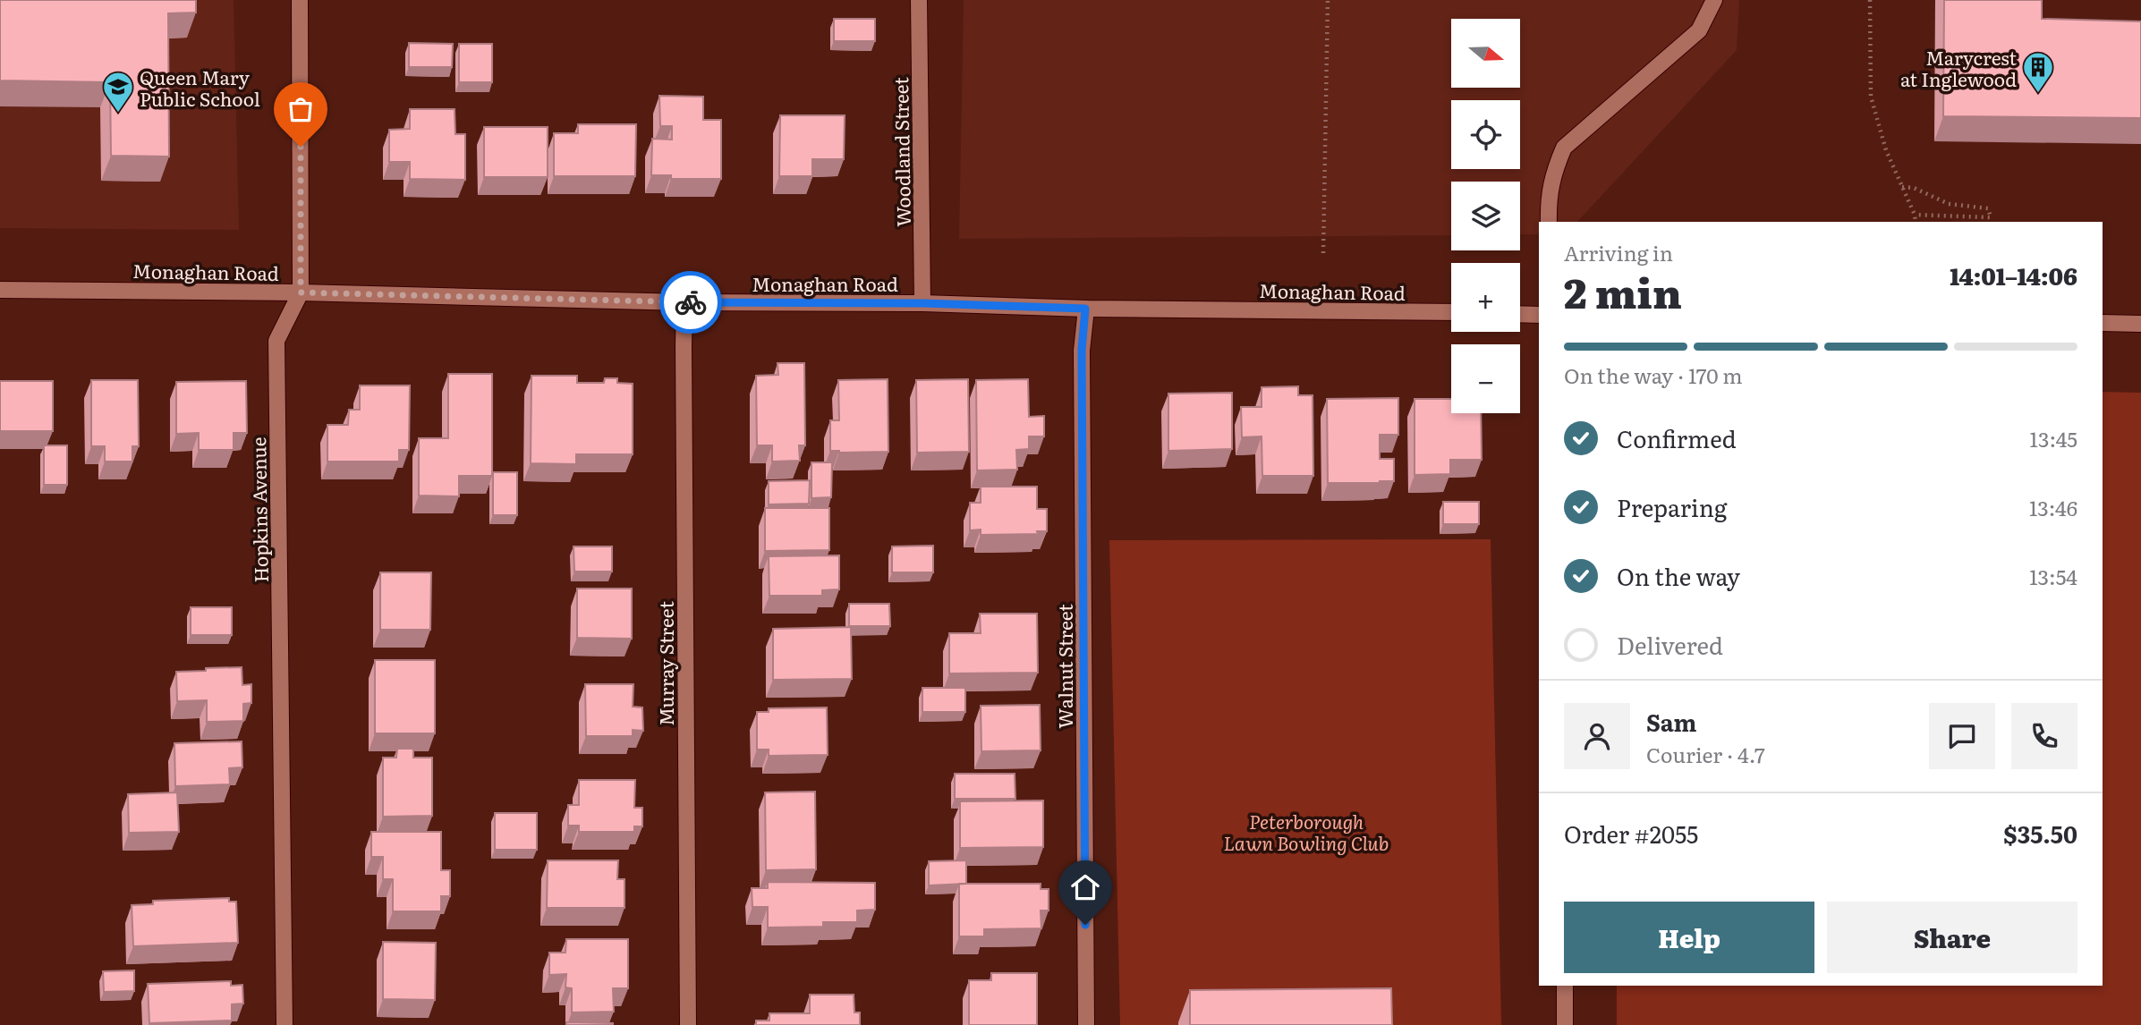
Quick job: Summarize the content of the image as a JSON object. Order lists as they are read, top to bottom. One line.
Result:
{"streets":{"street":["Woodland Street","Monaghan Road","Hopkins Avenue","Murray Street","Walnut Street"]},"crossings":[["Woodland Street","Monaghan Road"],["Monaghan Road","Hopkins Avenue"],["Monaghan Road","Murray Street"],["Monaghan Road","Walnut Street"]],"parks":["Peterborough Lawn Bowling Club"],"places":{"building":["Marycrest at Inglewood"],"school or university":["Queen Mary Public School"]},"north":"right","page":{"map_buttons":["+","−"],"heading":["2 min","Arriving in","14:01–14:06"],"panel":["Sam","Courier · 4.7","Order #2055","$35.50"],"bar":"On the way · 170 m","list":[["Confirmed","13:45"],["Preparing","13:46"],["On the way","13:54"],"Delivered"],"buttons":["Help","Share"]}}
